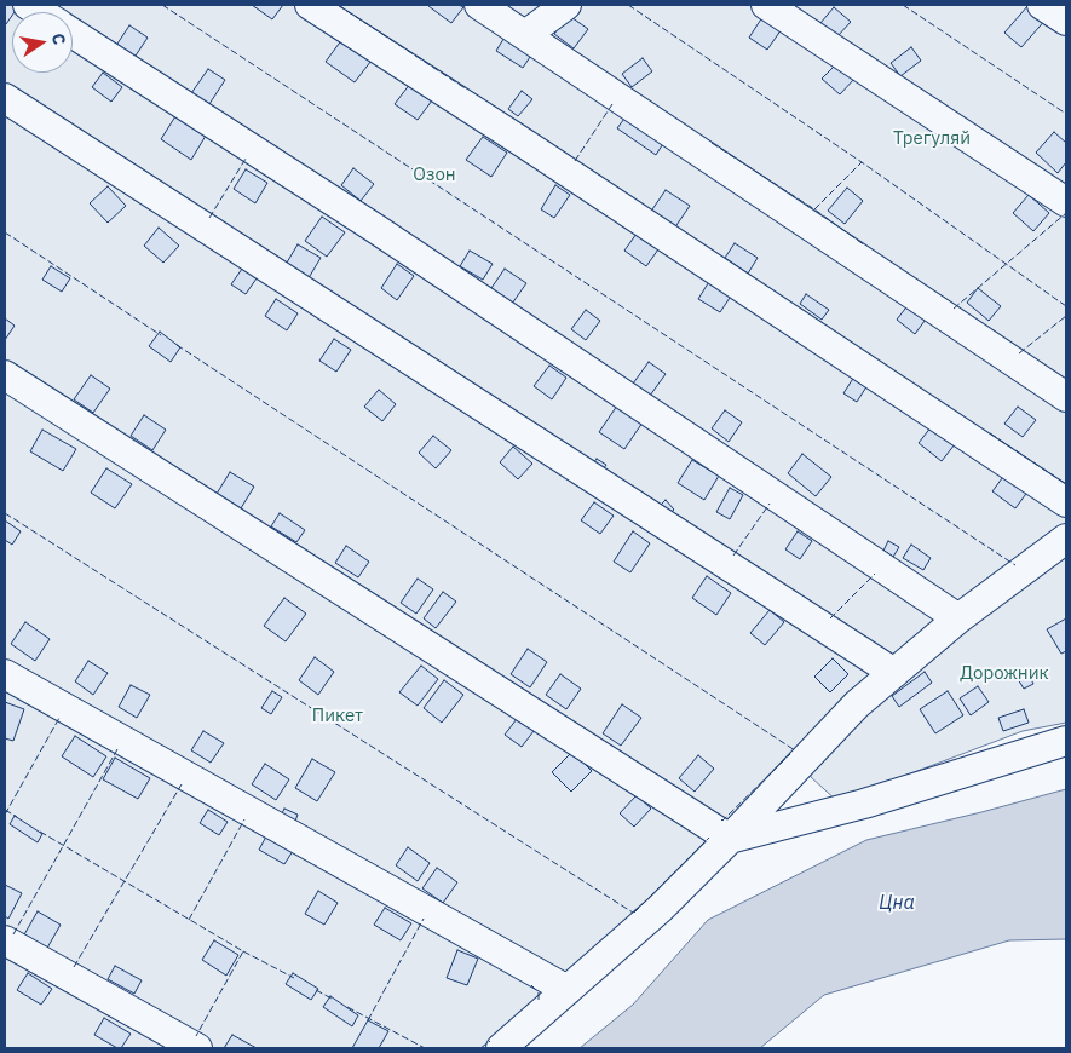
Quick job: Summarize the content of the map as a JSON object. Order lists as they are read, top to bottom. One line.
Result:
{"water":["Цна"],"parks":["Трегуляй","Озон","Дорожник","Пикет"],"north":"right"}
